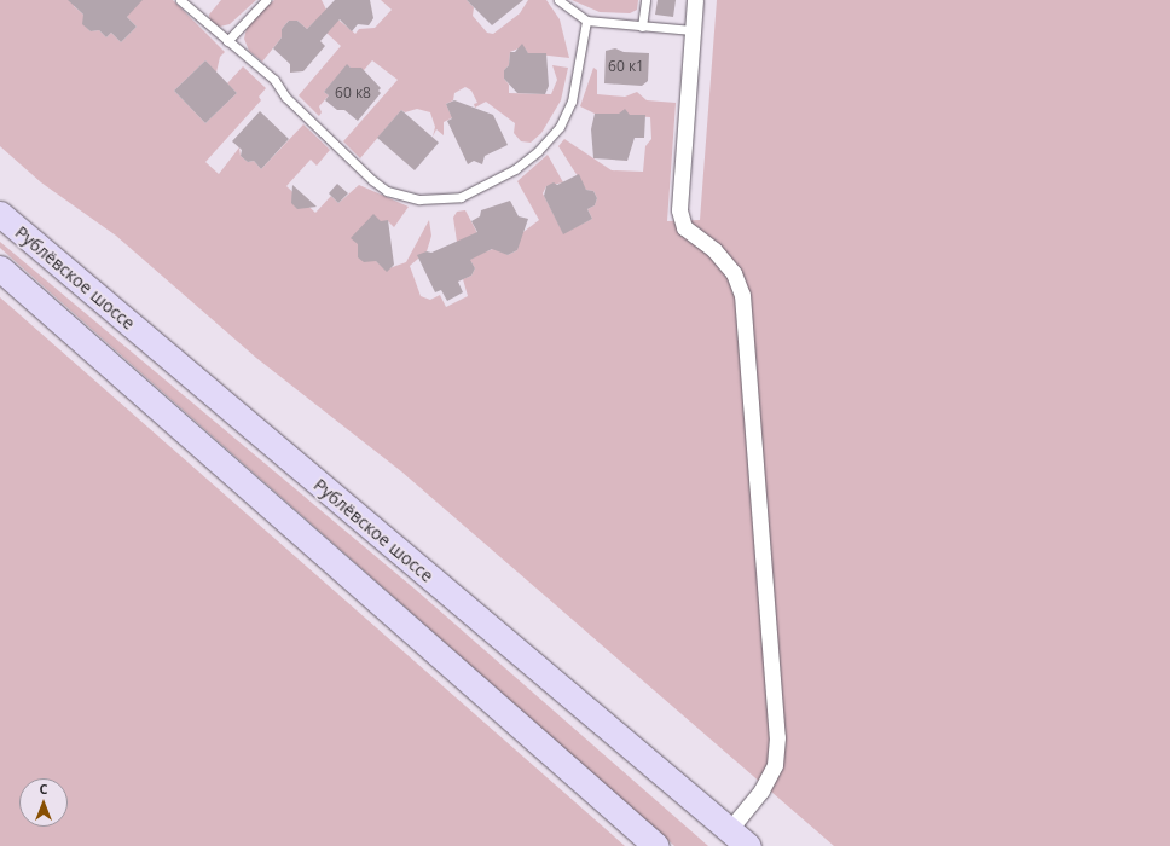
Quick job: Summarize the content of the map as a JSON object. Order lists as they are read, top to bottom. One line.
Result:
{"streets":{"main road":["Рублёвское шоссе"]},"house_numbers":["60 к1","60 к8"],"north":"top"}
